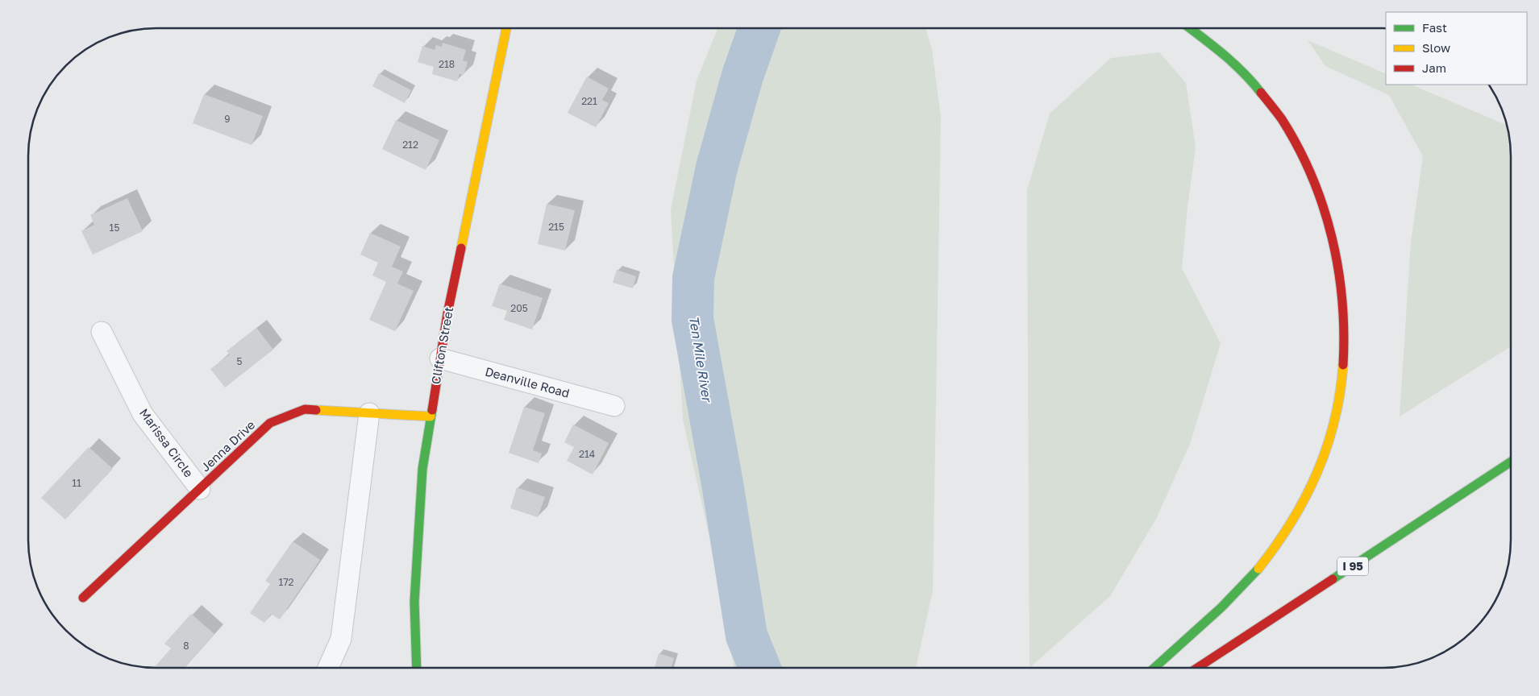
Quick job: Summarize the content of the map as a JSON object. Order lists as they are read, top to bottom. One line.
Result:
{"streets":{"main road":["Clifton Street","Jenna Drive","I 95"],"street":["Deanville Road","Marissa Circle"]},"crossings":[["Clifton Street","Deanville Road"],["Clifton Street","Jenna Drive"],["Marissa Circle","Jenna Drive"]],"water":["Ten Mile River"],"house_numbers":["218","221","9","212","215","15","205","5","214","11","172","8"],"legend":["Fast","Slow","Jam"]}
